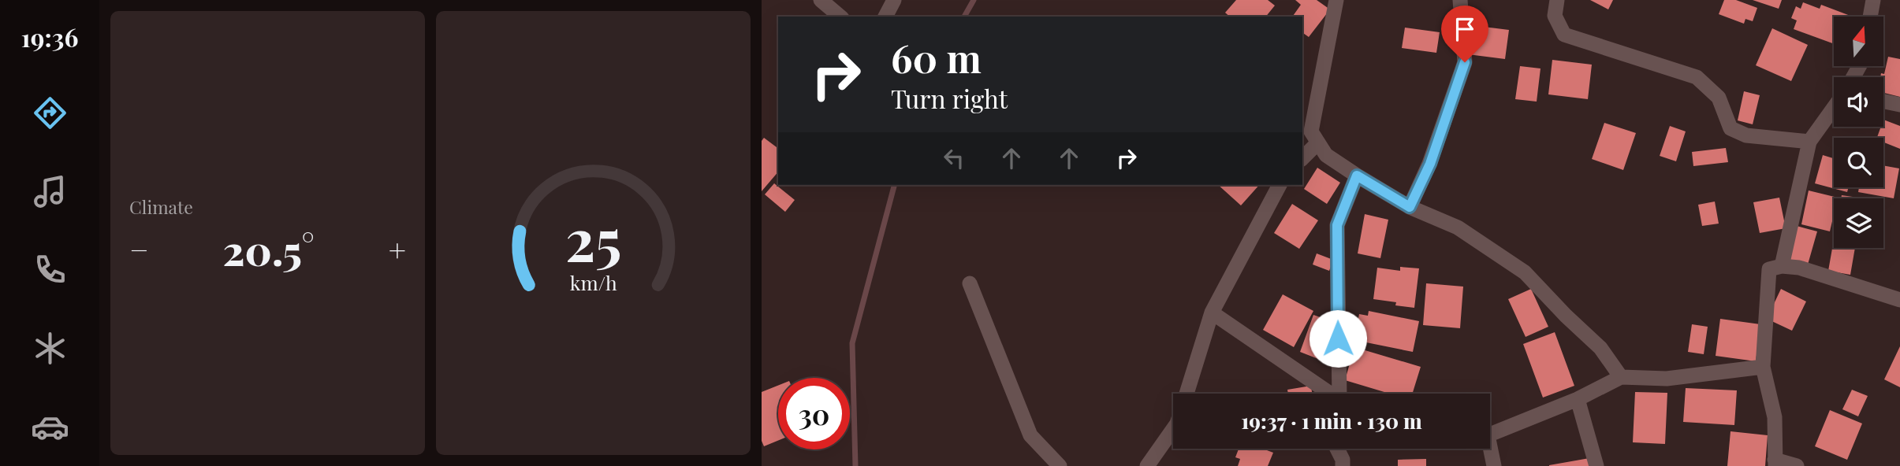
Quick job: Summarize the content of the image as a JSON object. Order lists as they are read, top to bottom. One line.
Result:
{"north":"top","page":{"tabs":"19:36","tile":"Climate","turn":["60 m","Turn right"],"heat":["−","20.5°","+"],"limit":"30","trip":"19:37 · 1 min · 130 m","gauge":["25","km/h"]}}
